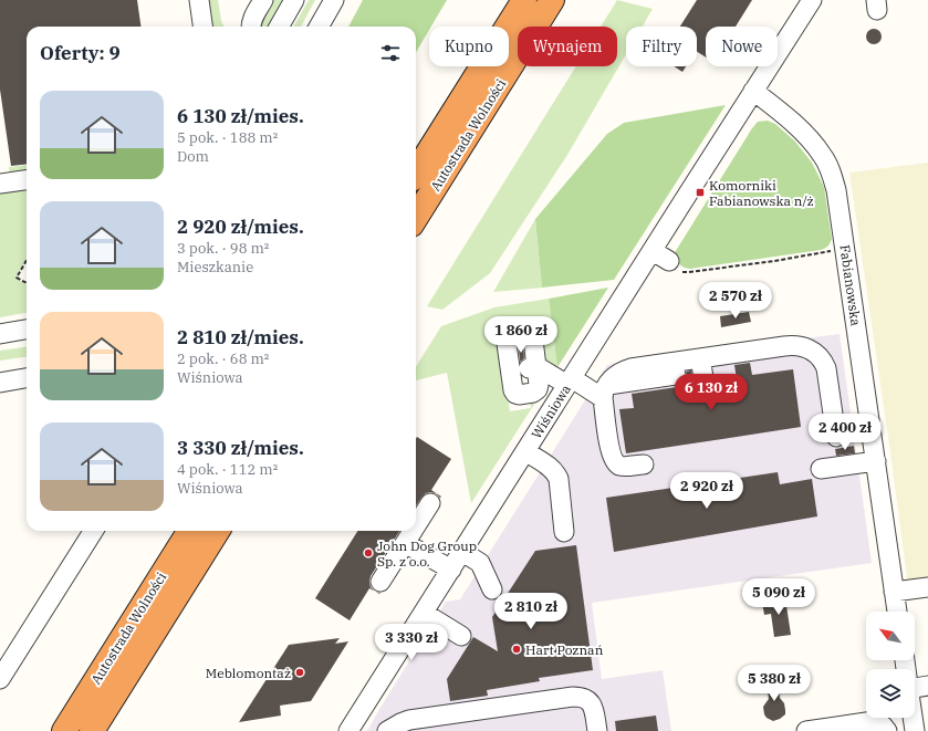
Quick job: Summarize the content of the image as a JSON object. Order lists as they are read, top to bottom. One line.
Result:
{"streets":{"highway":["Autostrada Wolności"],"street":["Fabianowska","Wiśniowa"]},"crossings":[["Fabianowska","Wiśniowa"]],"places":{"transit":["Komorniki Fabianowska n/ż"],"other":["John Dog Group Sp. z o.o.","Hart Poznań","Meblomontaż"]},"north":"top left","page":{"chip":["Kupno","Wynajem","Filtry","Nowe"],"heading":"Oferty: 9","list":[{"name":"6 130 zł/mies.","note":"5 pok. · 188 m² · Dom"},{"name":"2 920 zł/mies.","note":"3 pok. · 98 m² · Mieszkanie"},{"name":"2 810 zł/mies.","note":"2 pok. · 68 m² · Wiśniowa"},{"name":"3 330 zł/mies.","note":"4 pok. · 112 m² · Wiśniowa"}],"price":["2 570 zł","1 860 zł","6 130 zł","2 400 zł","2 920 zł","5 090 zł","2 810 zł","3 330 zł","5 380 zł"]}}
